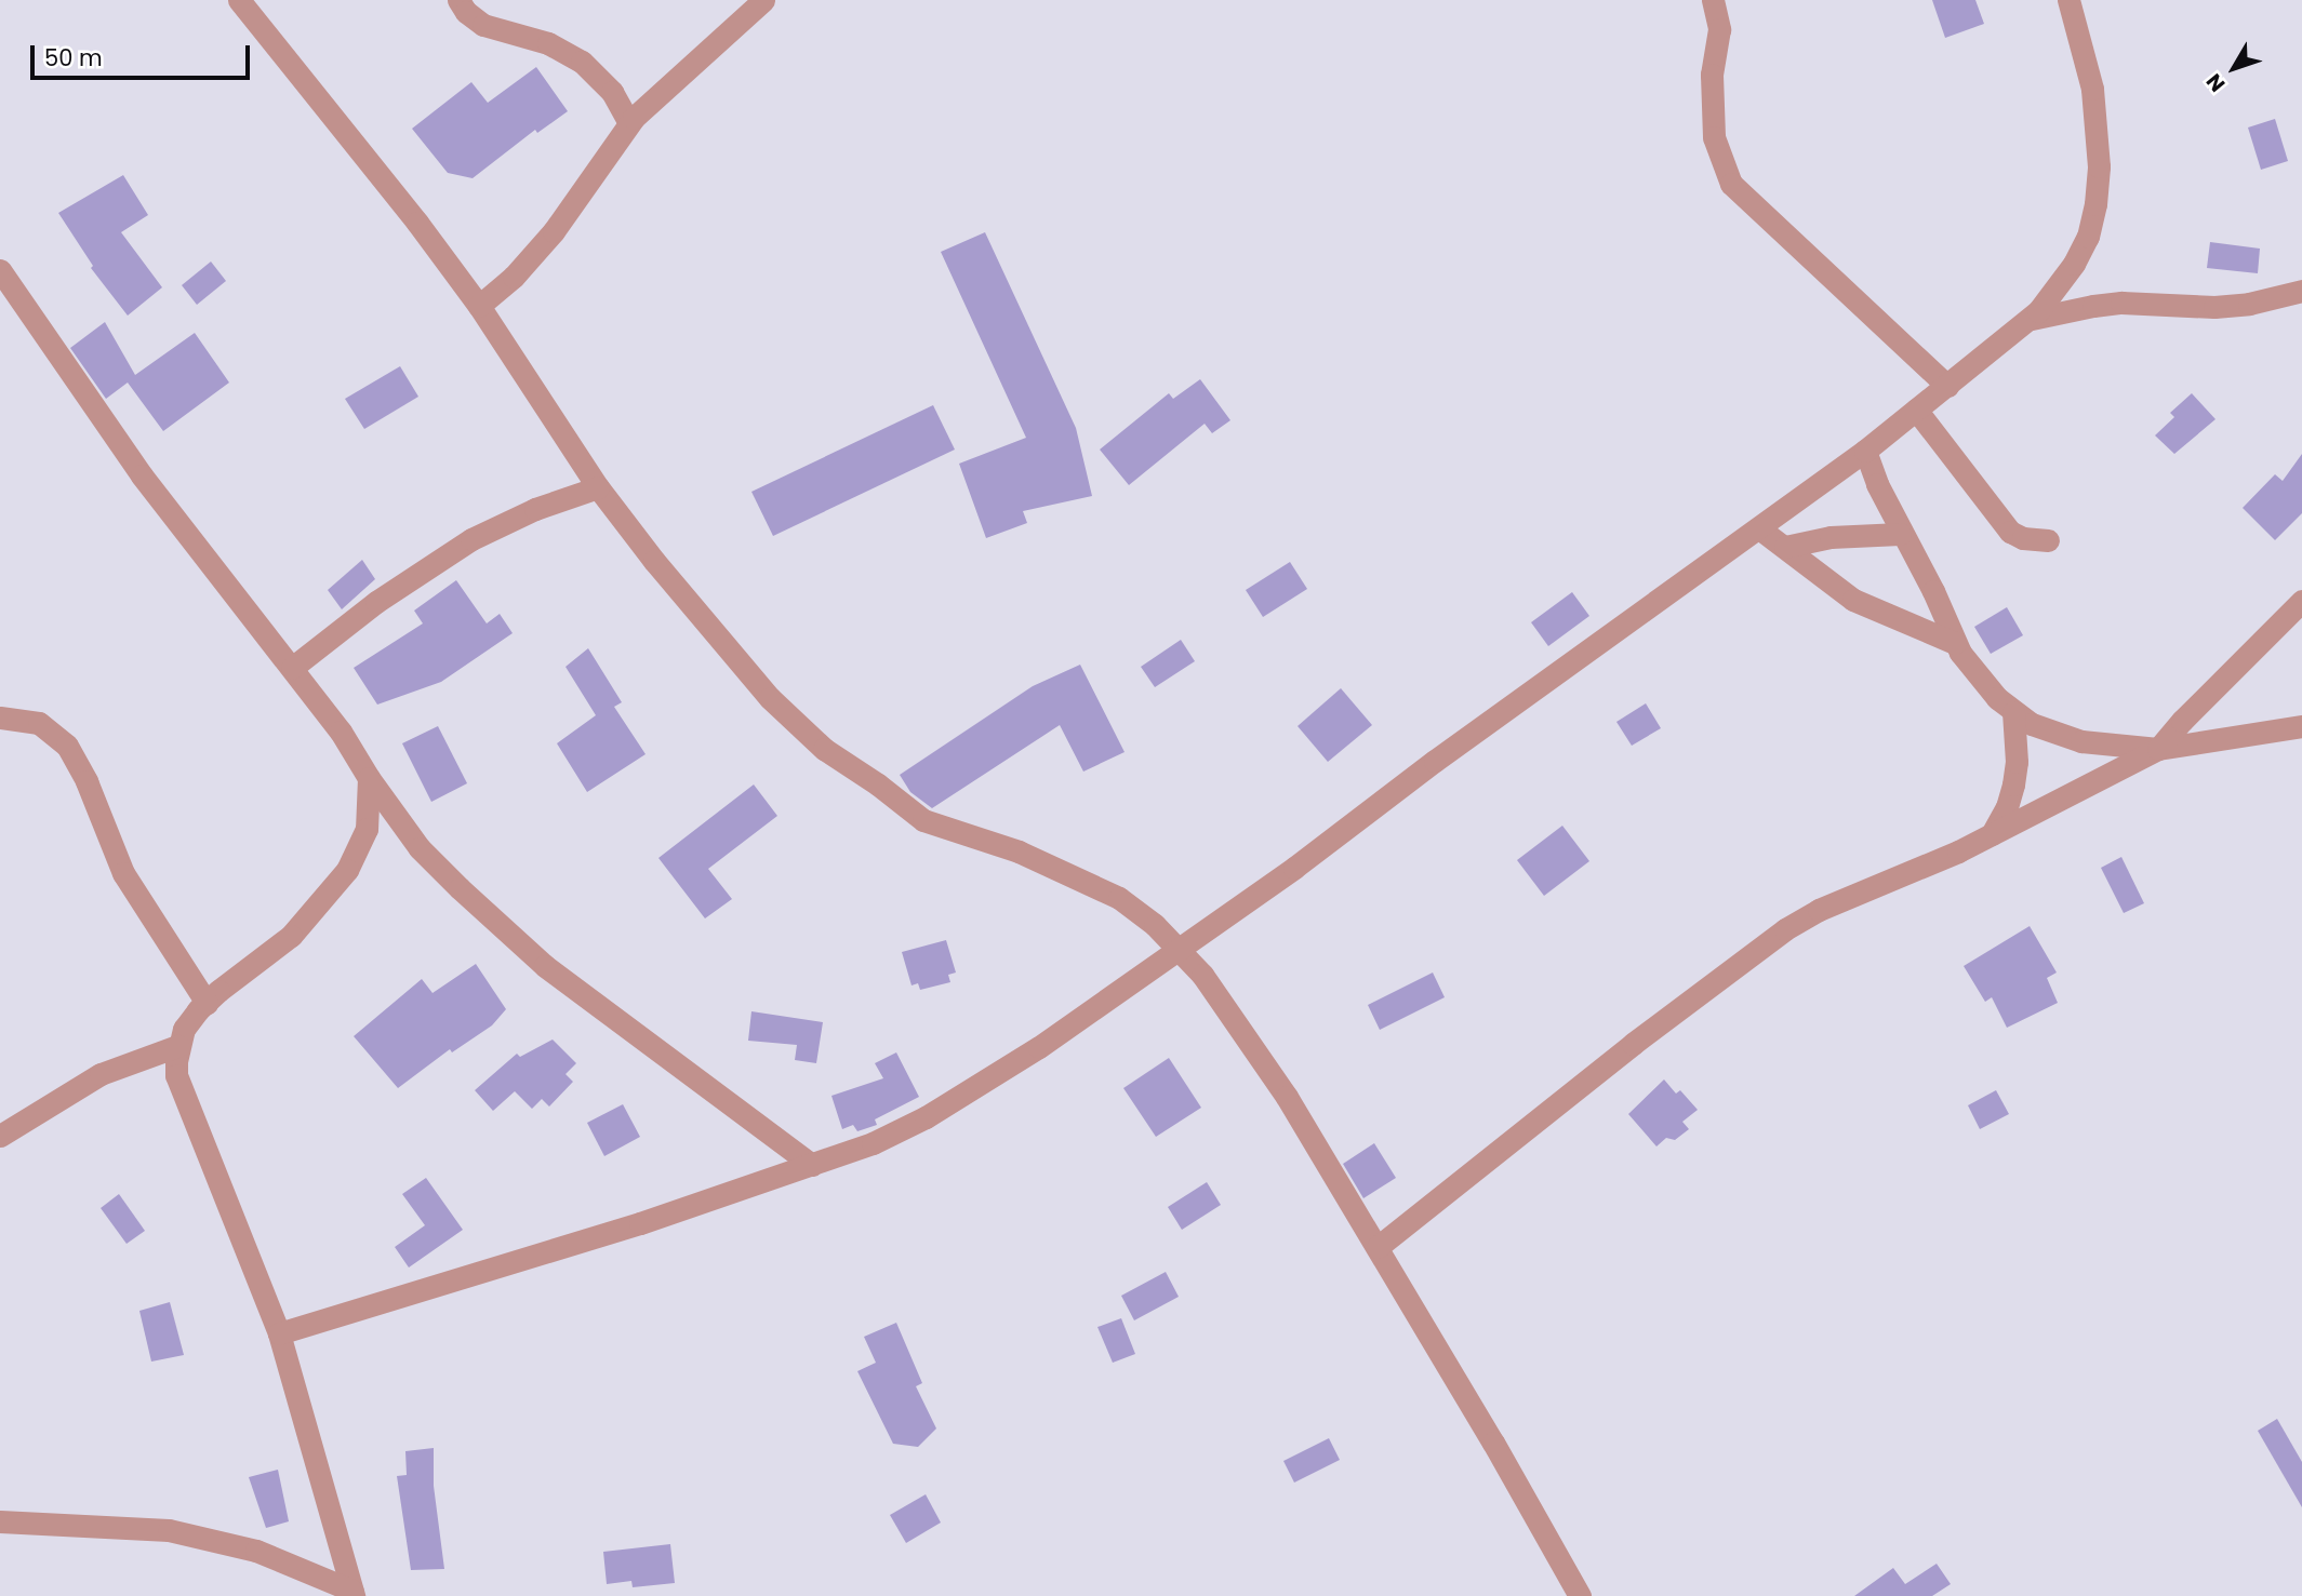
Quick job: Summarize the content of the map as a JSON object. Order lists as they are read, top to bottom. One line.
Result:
{"scale_bar":"50 m","north":"bottom left"}
